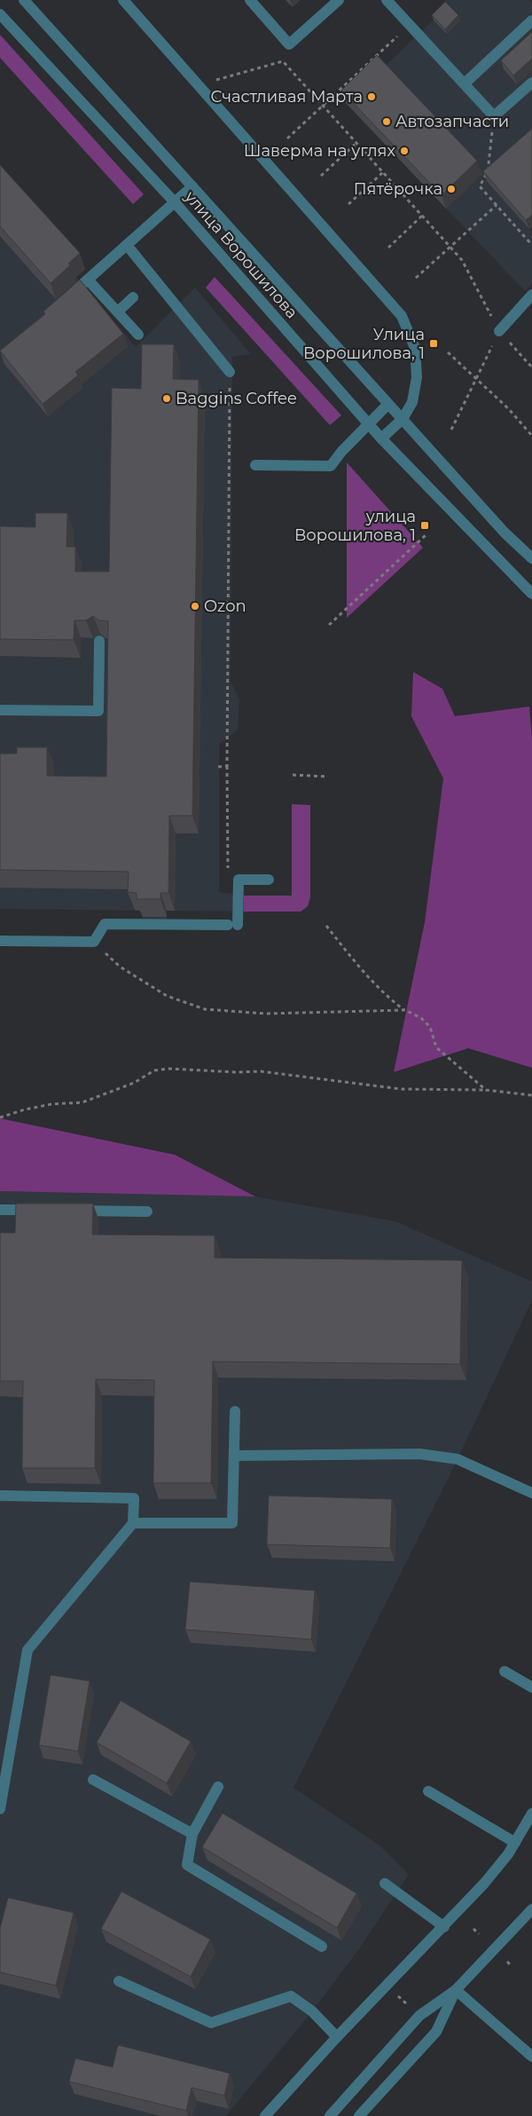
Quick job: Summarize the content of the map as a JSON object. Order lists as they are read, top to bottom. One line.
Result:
{"streets":{"street":["улица Ворошилова"]},"places":{"other":["Счастливая Марта","Автозапчасти","Шаверма на углях","Пятёрочка","Baggins Coffee","Ozon"],"transit":["Улица Ворошилова, 1","улица Ворошилова, 1"]}}
